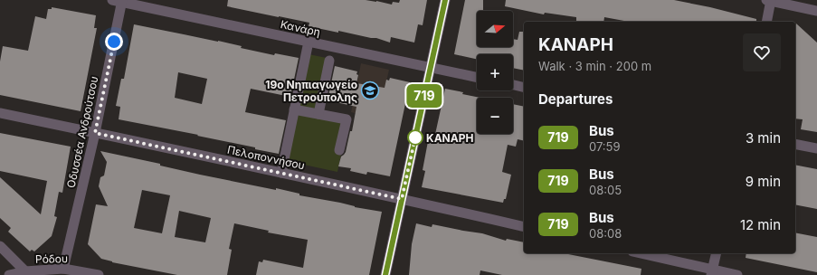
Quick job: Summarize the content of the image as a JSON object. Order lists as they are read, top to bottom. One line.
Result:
{"streets":{"street":["Κανάρη","Οδυσσέα Ανδρούτσου","Πελοποννήσου","Ρόδου"]},"crossings":[["Κανάρη","Οδυσσέα Ανδρούτσου"],["Οδυσσέα Ανδρούτσου","Πελοποννήσου"],["Οδυσσέα Ανδρούτσου","Ρόδου"]],"places":{"school or university":["19ο Νηπιαγωγείο Πετρούπολης"],"other":["ΚΑΝΑΡΗ"]},"lines":["bus line 719"],"north":"right","page":{"on_map":"719","map_buttons":["+","−"],"heading":[["ΚΑΝΑΡΗ","Walk · 3 min · 200 m"],"Departures"],"list":[{"mark":"719","name":"Bus","note":"07:59","value":"3 min"},{"mark":"719","name":"Bus","note":"08:05","value":"9 min"},{"mark":"719","name":"Bus","note":"08:08","value":"12 min"}]}}
